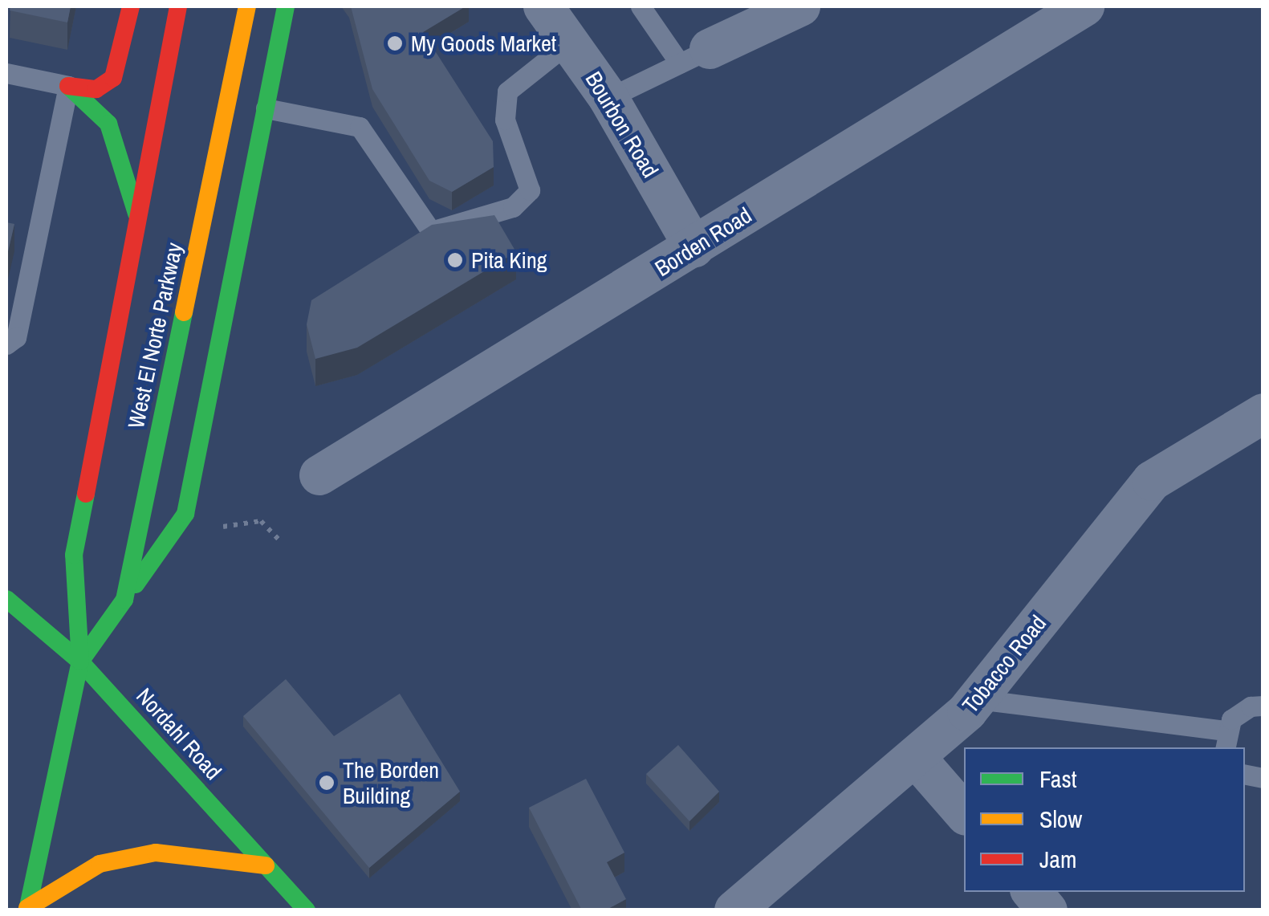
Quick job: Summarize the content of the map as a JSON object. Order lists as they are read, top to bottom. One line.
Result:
{"streets":{"main road":["West El Norte Parkway","Nordahl Road"],"street":["Bourbon Road","Borden Road","Tobacco Road"]},"crossings":[["Bourbon Road","Borden Road"],["West El Norte Parkway","Nordahl Road"]],"places":["My Goods Market","Pita King","The Borden Building"],"legend":["Fast","Slow","Jam"]}
